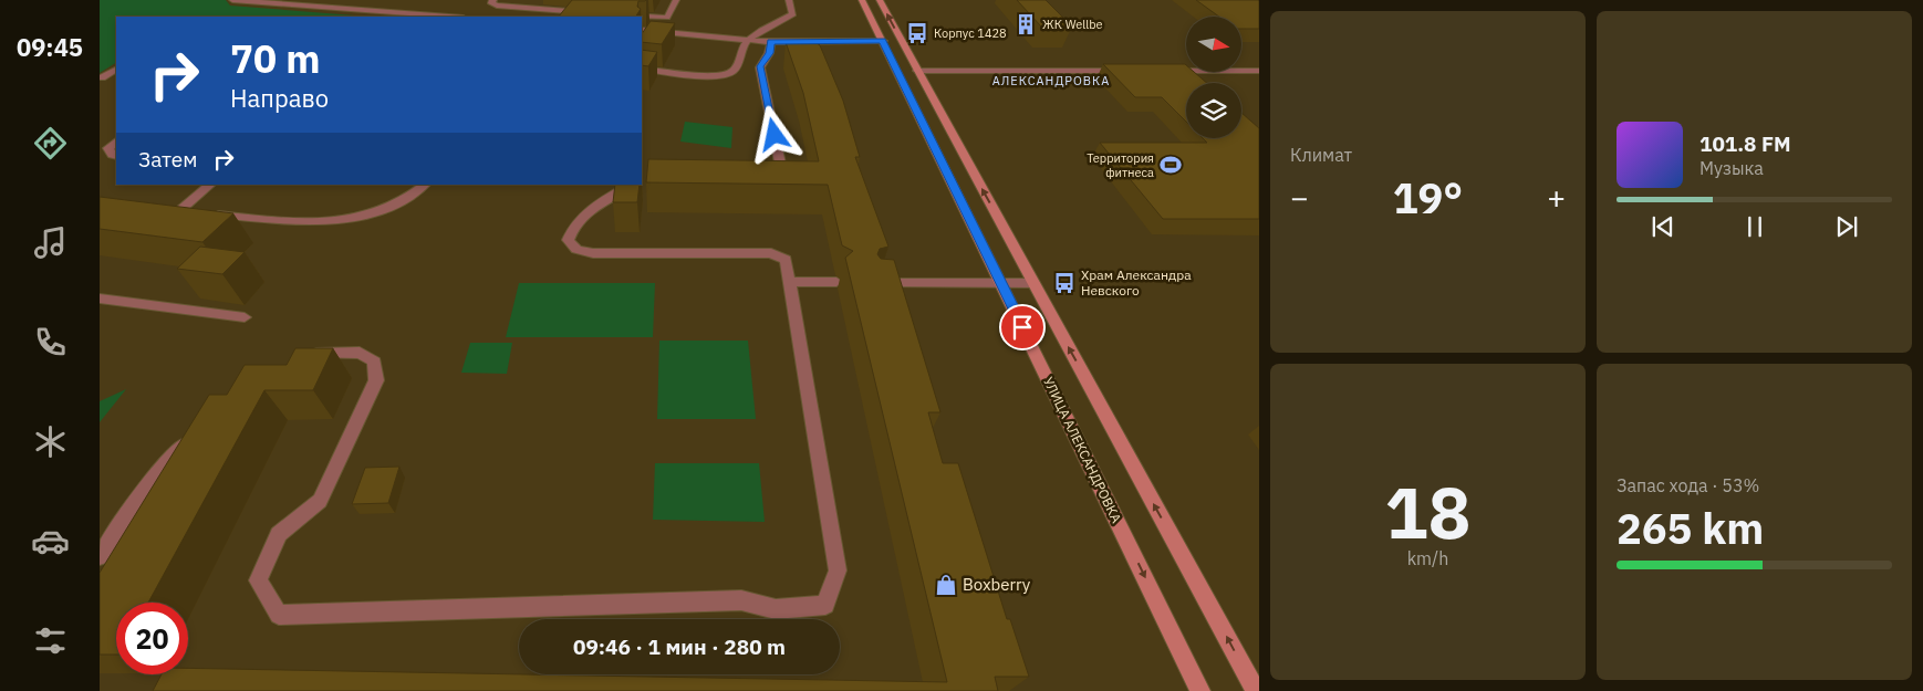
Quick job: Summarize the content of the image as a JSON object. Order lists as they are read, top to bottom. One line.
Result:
{"streets":{"main road":["УЛИЦА АЛЕКСАНДРОВКА"]},"districts":["АЛЕКСАНДРОВКА"],"places":{"building":["ЖК Wellbe"],"bus stop":["Корпус 1428","Храм Александра Невского"],"sports":["Территория фитнеса"],"shop":["Boxberry"]},"north":"right","page":{"tabs":"09:45","tile":["Климат",["18","km/h"],["Запас хода · 53%","265 km"]],"turn":["70 m","Направо"],"song":["101.8 FM","Музыка"],"then":"Затем","heat":["−","19°","+"],"limit":"20","trip":"09:46 · 1 мин · 280 m"}}
